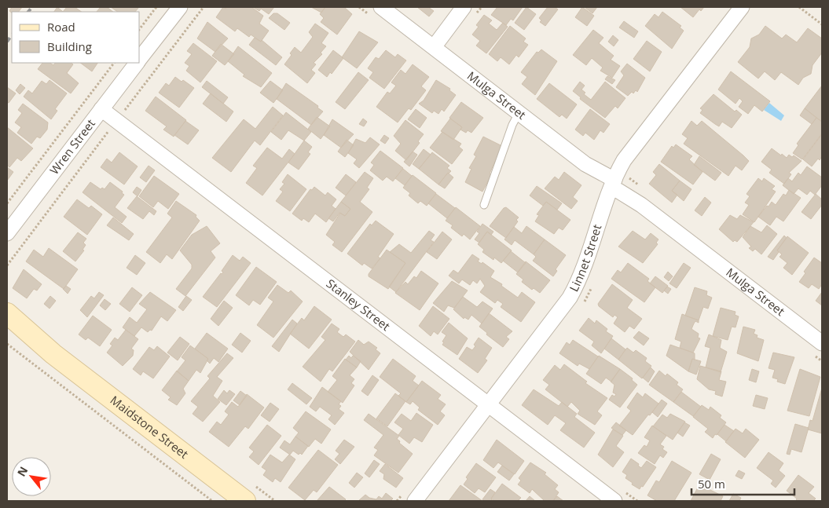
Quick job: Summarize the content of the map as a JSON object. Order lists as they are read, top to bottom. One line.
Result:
{"streets":{"main road":["Maidstone Street"],"street":["Mulga Street","Wren Street","Linnet Street","Stanley Street"]},"crossings":[["Mulga Street","Linnet Street"],["Wren Street","Stanley Street"],["Linnet Street","Stanley Street"]],"legend":["Road","Building"],"scale_bar":"50 m","north":"top left"}
